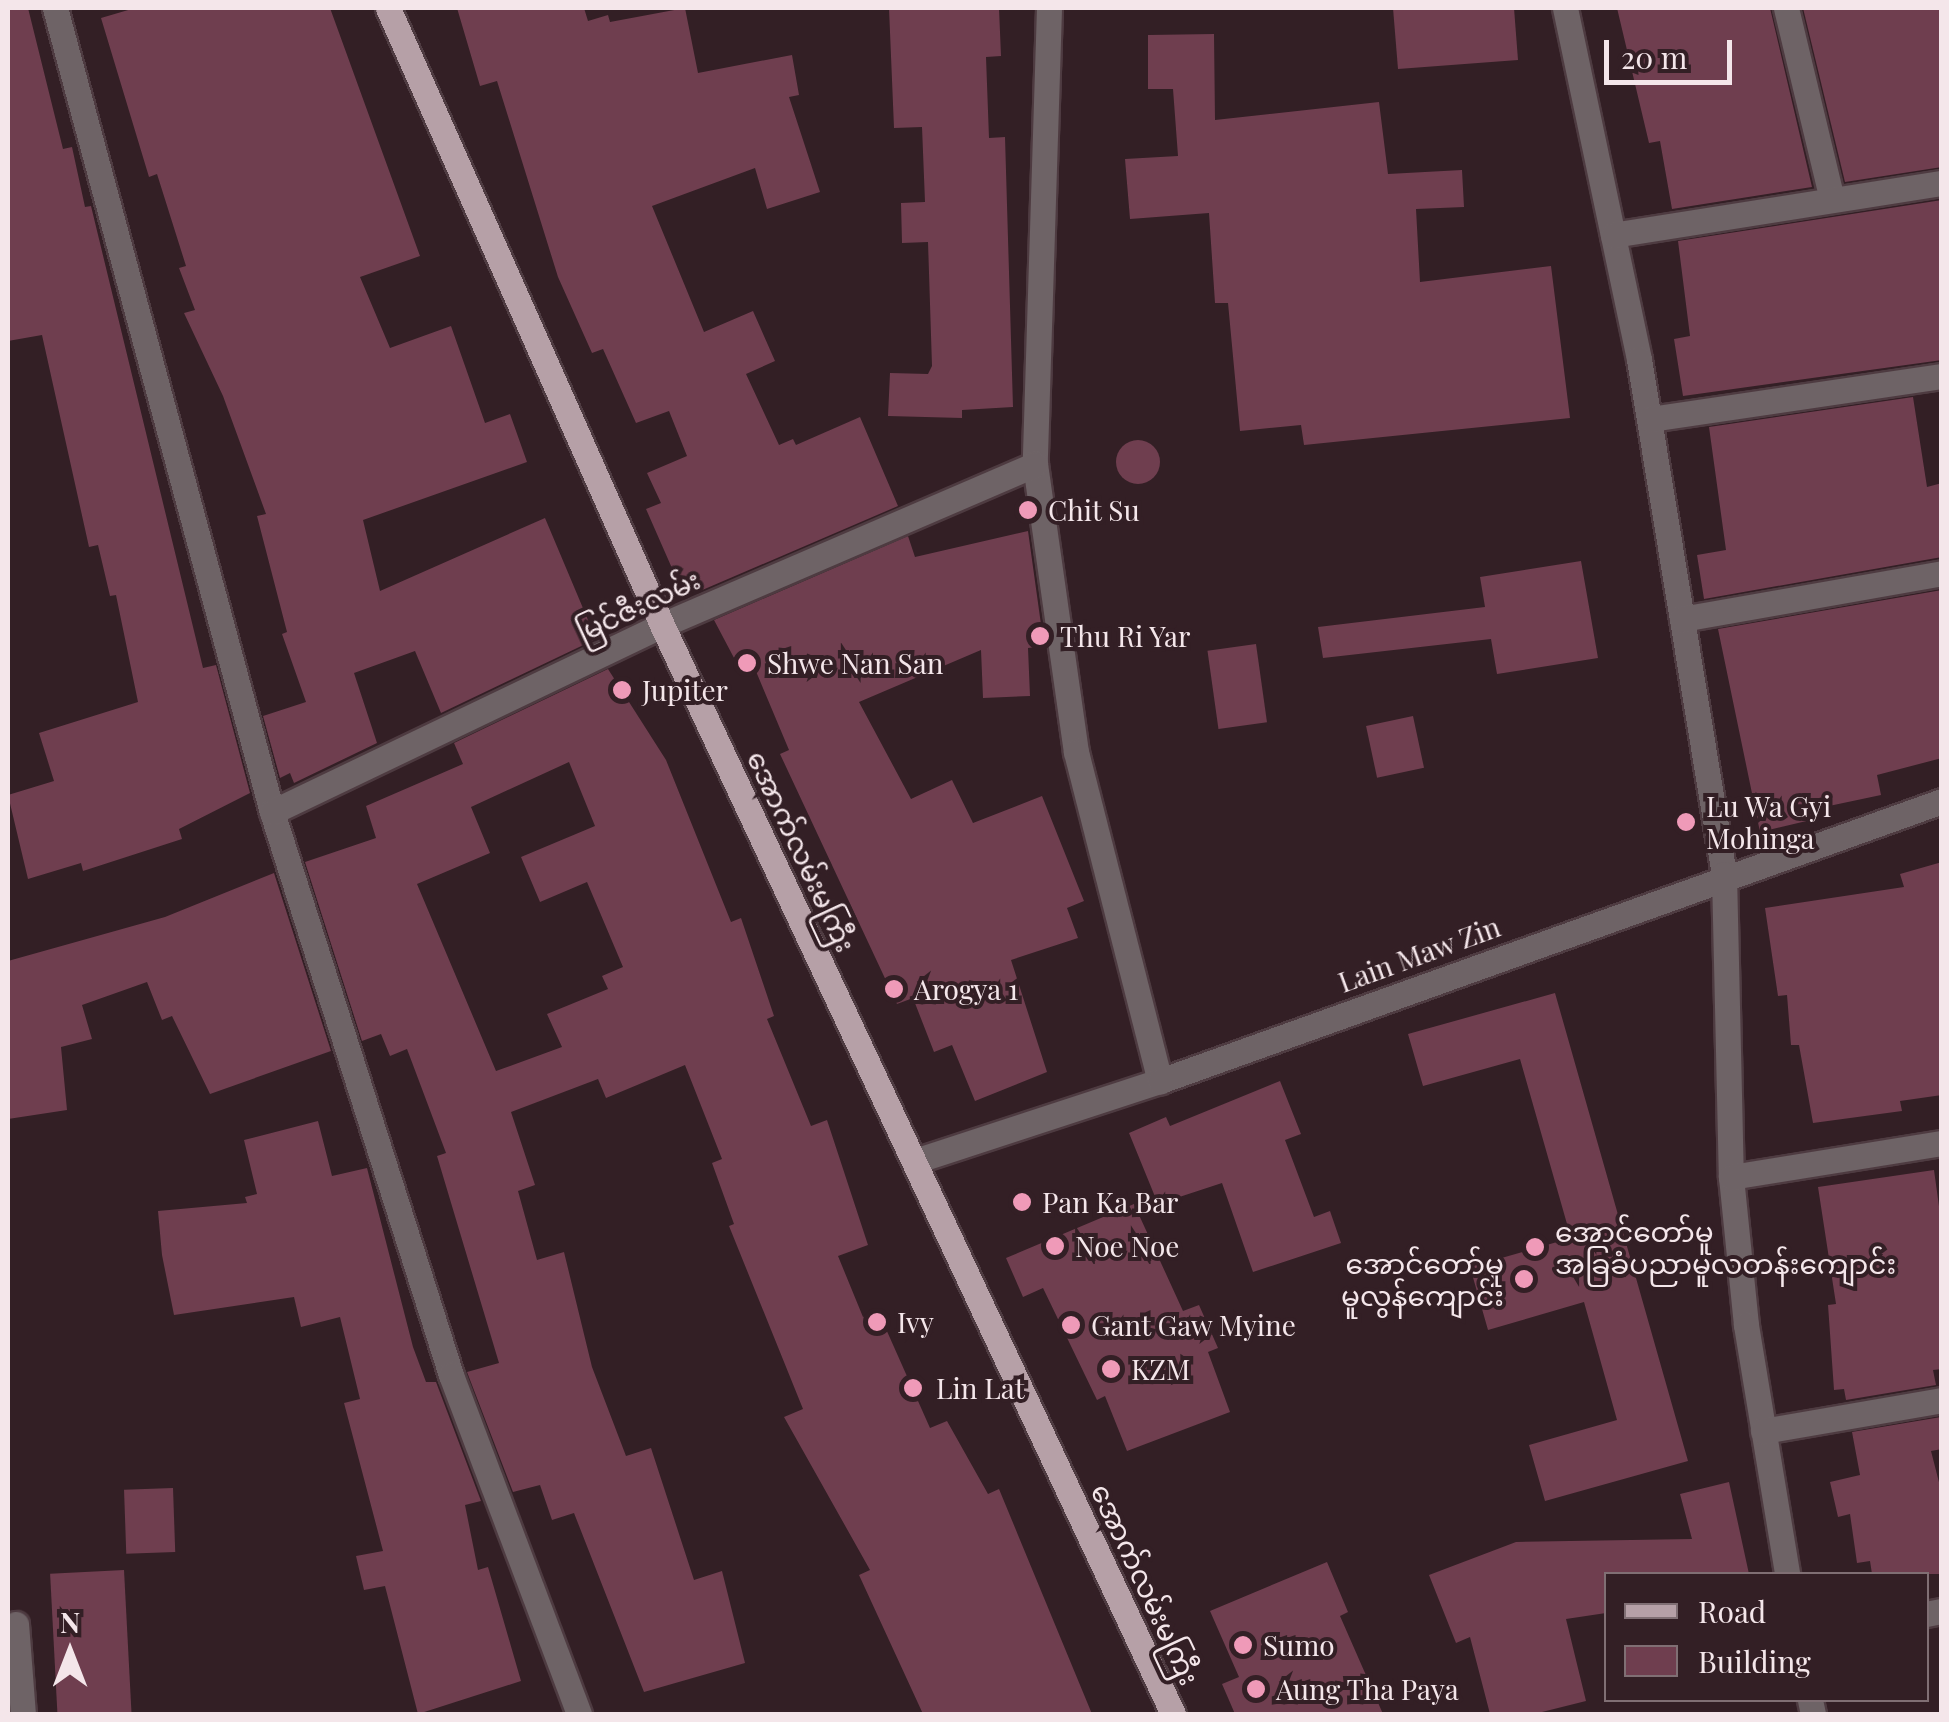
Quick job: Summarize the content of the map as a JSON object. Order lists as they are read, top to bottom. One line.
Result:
{"streets":{"main road":["အောက်လမ်းမကြီး"],"street":["မြင်ဇီးလမ်း","Lain Maw Zin"]},"crossings":[["မြင်ဇီးလမ်း","အောက်လမ်းမကြီး"],["အောက်လမ်းမကြီး","Lain Maw Zin"]],"places":["Chit Su","Thu Ri Yar","Shwe Nan San","Jupiter","Lu Wa Gyi Mohinga","Arogya 1","Pan Ka Bar","Noe Noe","အောင်တော်မူ အခြခံပညာမူလတန်းကျောင်း","အောင်တော်မူ မူလွန်ကျောင်း","Ivy","Gant Gaw Myine","KZM","Lin Lat","Sumo","Aung Tha Paya"],"legend":["Road","Building"],"scale_bar":"20 m","north":"top"}
